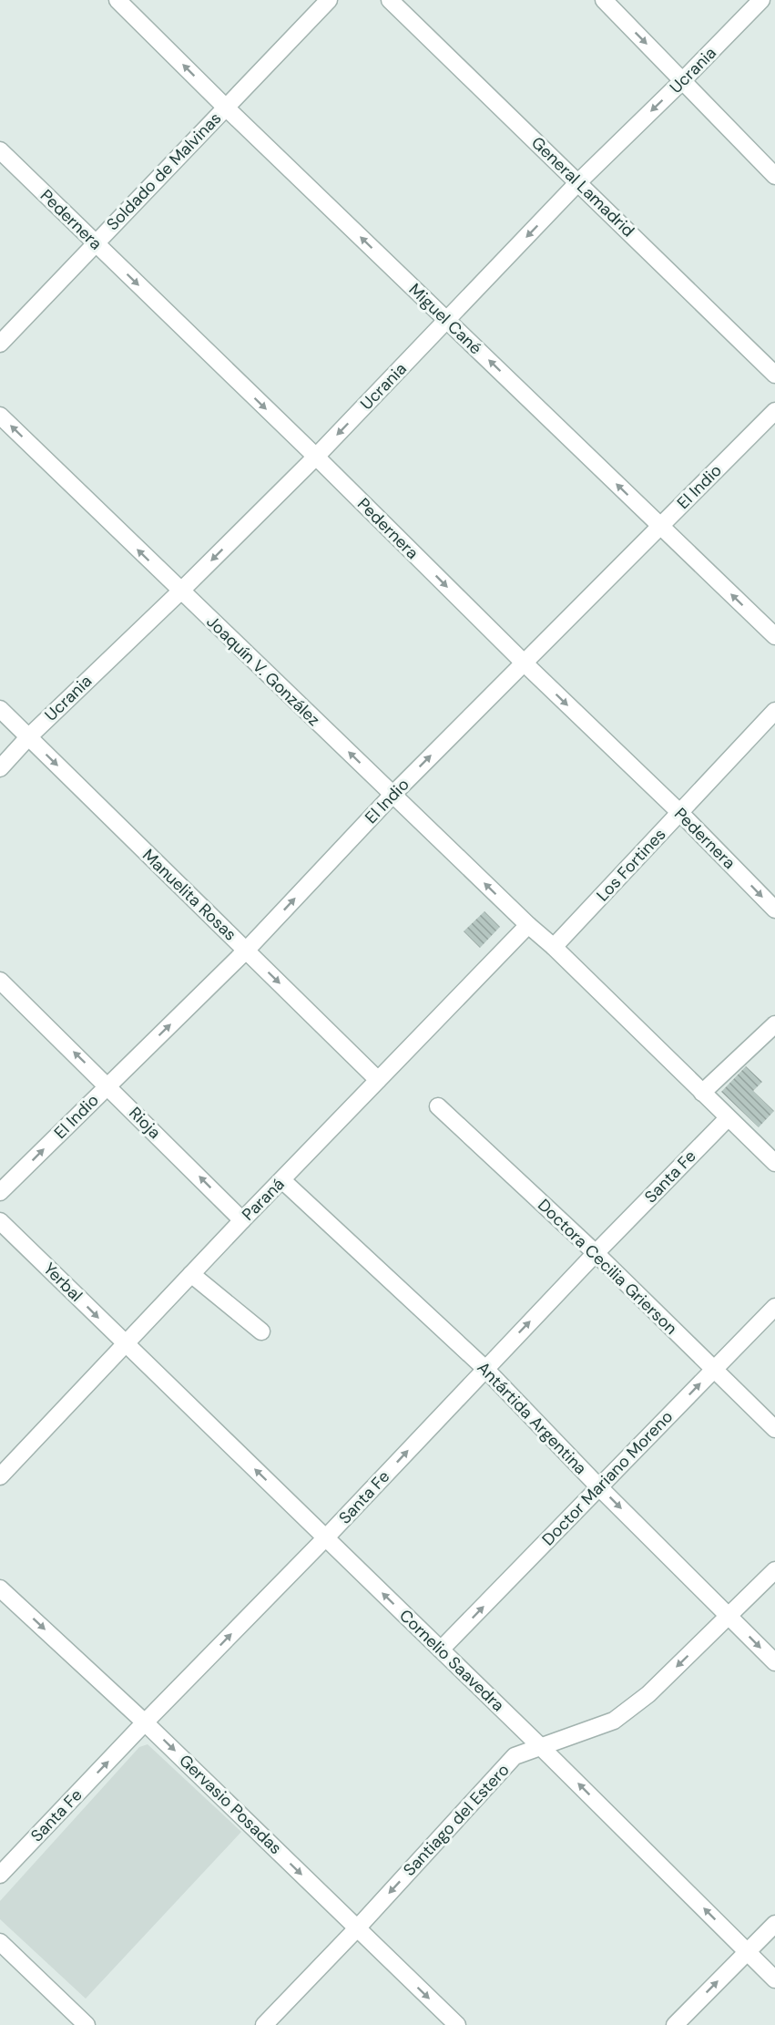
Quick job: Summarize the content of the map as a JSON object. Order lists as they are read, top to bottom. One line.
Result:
{"streets":{"street":["Ucrania","Soldado de Malvinas","General Lamadrid","Pedernera","Miguel Cané","El Indio","Joaquín V. González","Los Fortines","Manuelita Rosas","Rioja","Santa Fe","Paraná","Doctora Cecilia Grierson","Yerbal","Antártida Argentina","Doctor Mariano Moreno","Cornelio Saavedra","Gervasio Posadas","Santiago del Estero"]},"crossings":[["Ucrania","General Lamadrid"],["Ucrania","Pedernera"],["Ucrania","Miguel Cané"],["Ucrania","Joaquín V. González"],["Ucrania","Manuelita Rosas"],["Soldado de Malvinas","Pedernera"],["Soldado de Malvinas","Miguel Cané"],["Pedernera","El Indio"],["Pedernera","Los Fortines"],["Miguel Cané","El Indio"],["El Indio","Joaquín V. González"],["El Indio","Manuelita Rosas"],["El Indio","Rioja"],["Joaquín V. González","Los Fortines"],["Joaquín V. González","Santa Fe"],["Joaquín V. González","Paraná"],["Manuelita Rosas","Paraná"],["Rioja","Paraná"],["Santa Fe","Doctora Cecilia Grierson"],["Santa Fe","Antártida Argentina"],["Santa Fe","Cornelio Saavedra"],["Santa Fe","Gervasio Posadas"],["Paraná","Yerbal"],["Paraná","Antártida Argentina"],["Paraná","Cornelio Saavedra"],["Doctora Cecilia Grierson","Doctor Mariano Moreno"],["Yerbal","Cornelio Saavedra"],["Antártida Argentina","Doctor Mariano Moreno"],["Antártida Argentina","Santiago del Estero"],["Doctor Mariano Moreno","Cornelio Saavedra"],["Cornelio Saavedra","Santiago del Estero"],["Gervasio Posadas","Santiago del Estero"]],"one_way":["Ucrania","Pedernera","Miguel Cané","El Indio","Joaquín V. González","Manuelita Rosas","Rioja","Santa Fe","Yerbal","Antártida Argentina","Doctor Mariano Moreno","Cornelio Saavedra","Gervasio Posadas","Santiago del Estero"]}
